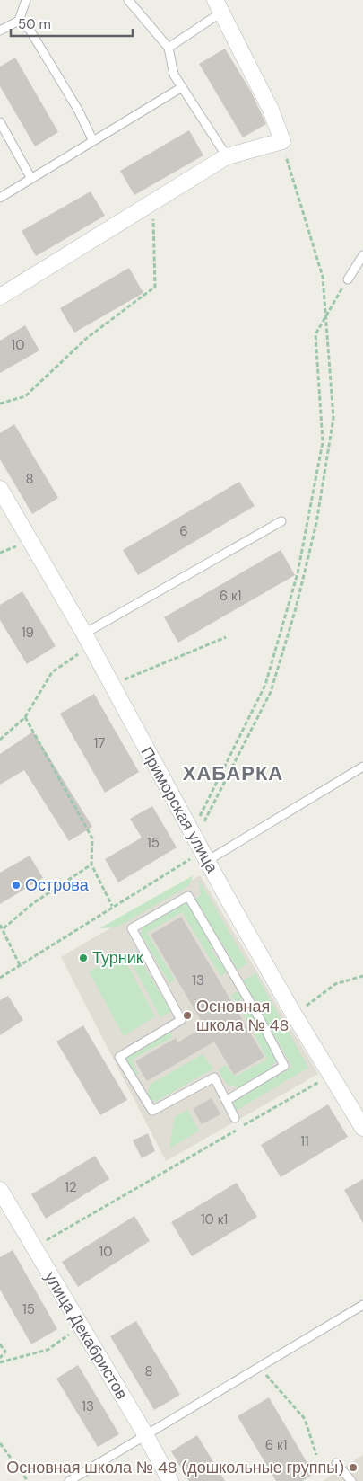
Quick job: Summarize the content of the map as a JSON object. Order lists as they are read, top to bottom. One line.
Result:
{"streets":{"street":["Приморская улица","улица Декабристов"]},"districts":["ХАБАРКА"],"places":["Острова","Турник","Основная школа № 48","Основная школа № 48 (дошкольные группы)"],"house_numbers":["10","8","6","6 к1","19","17","15","13","11","12","10 к1","10","15","8","13","6 к1"],"scale_bar":"50 m"}
